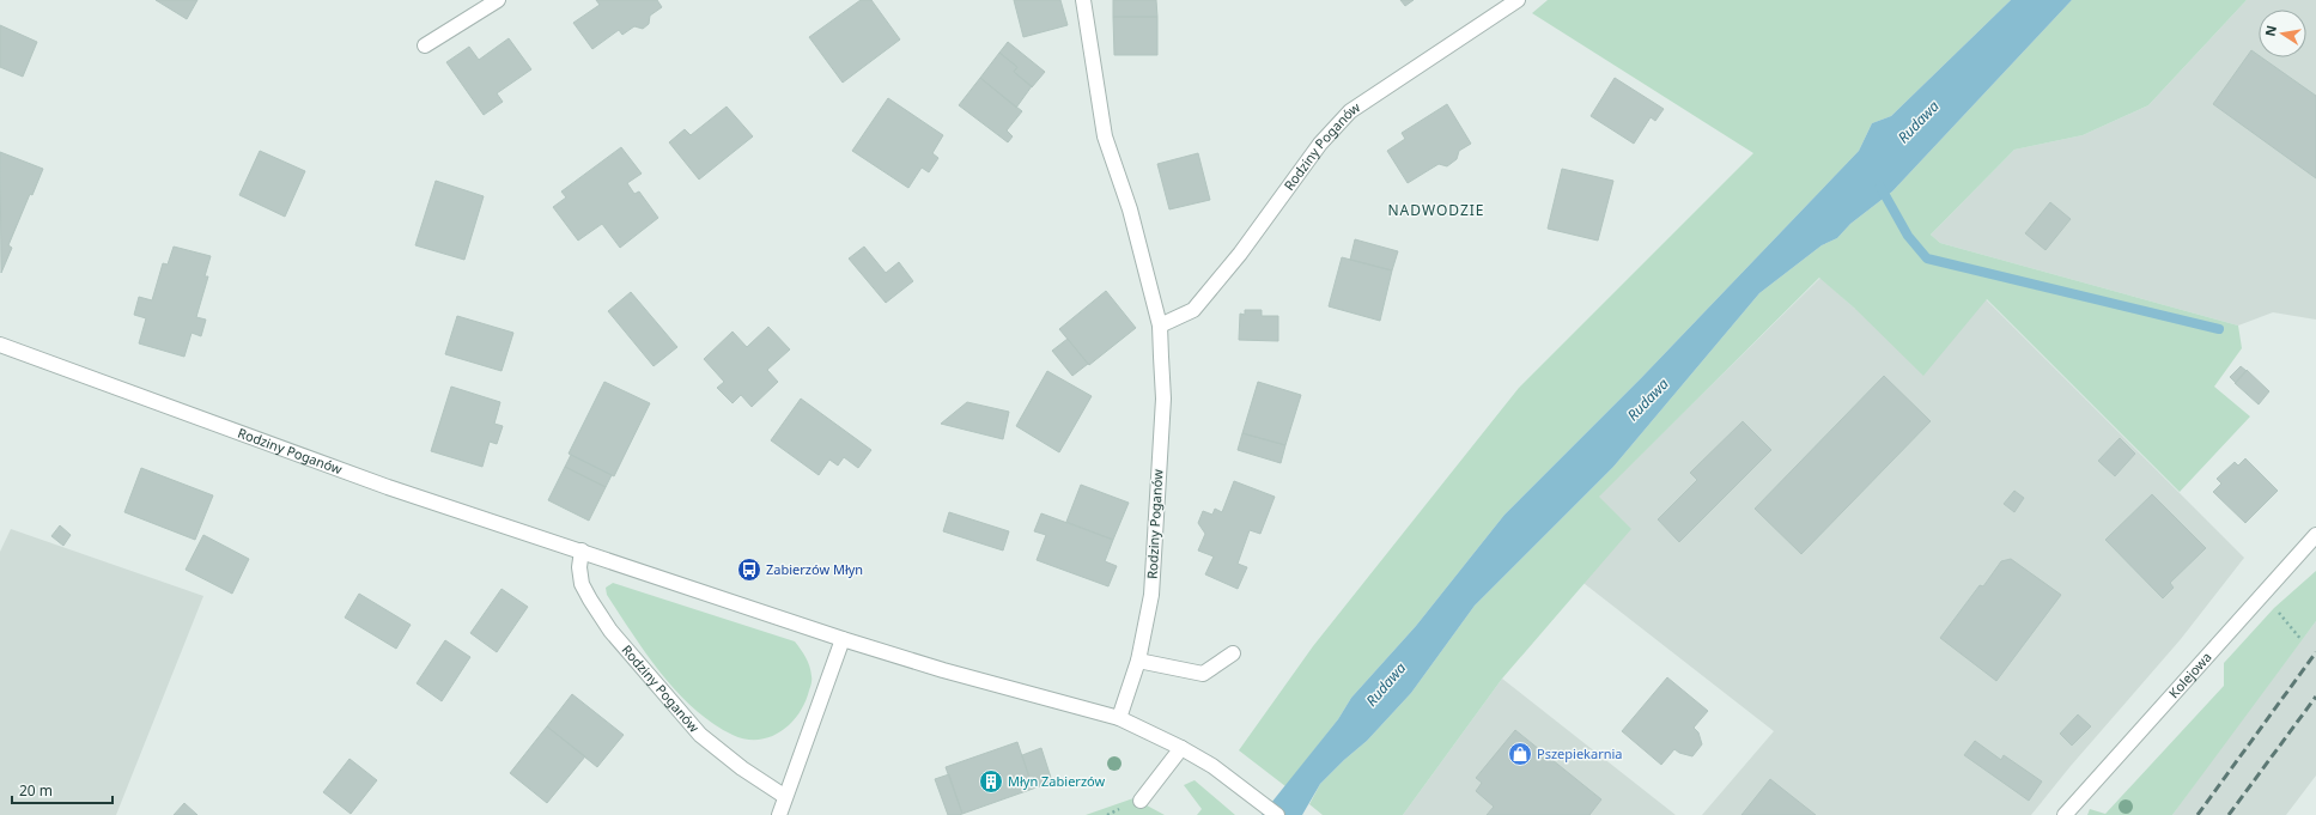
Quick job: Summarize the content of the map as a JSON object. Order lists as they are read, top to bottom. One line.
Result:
{"streets":{"street":["Rodziny Poganów","Kolejowa"]},"districts":["NADWODZIE"],"water":["Rudawa"],"places":{"bus stop":["Zabierzów Młyn"],"shop":["Pszepiekarnia"],"building":["Młyn Zabierzów"]},"scale_bar":"20 m","north":"left"}
